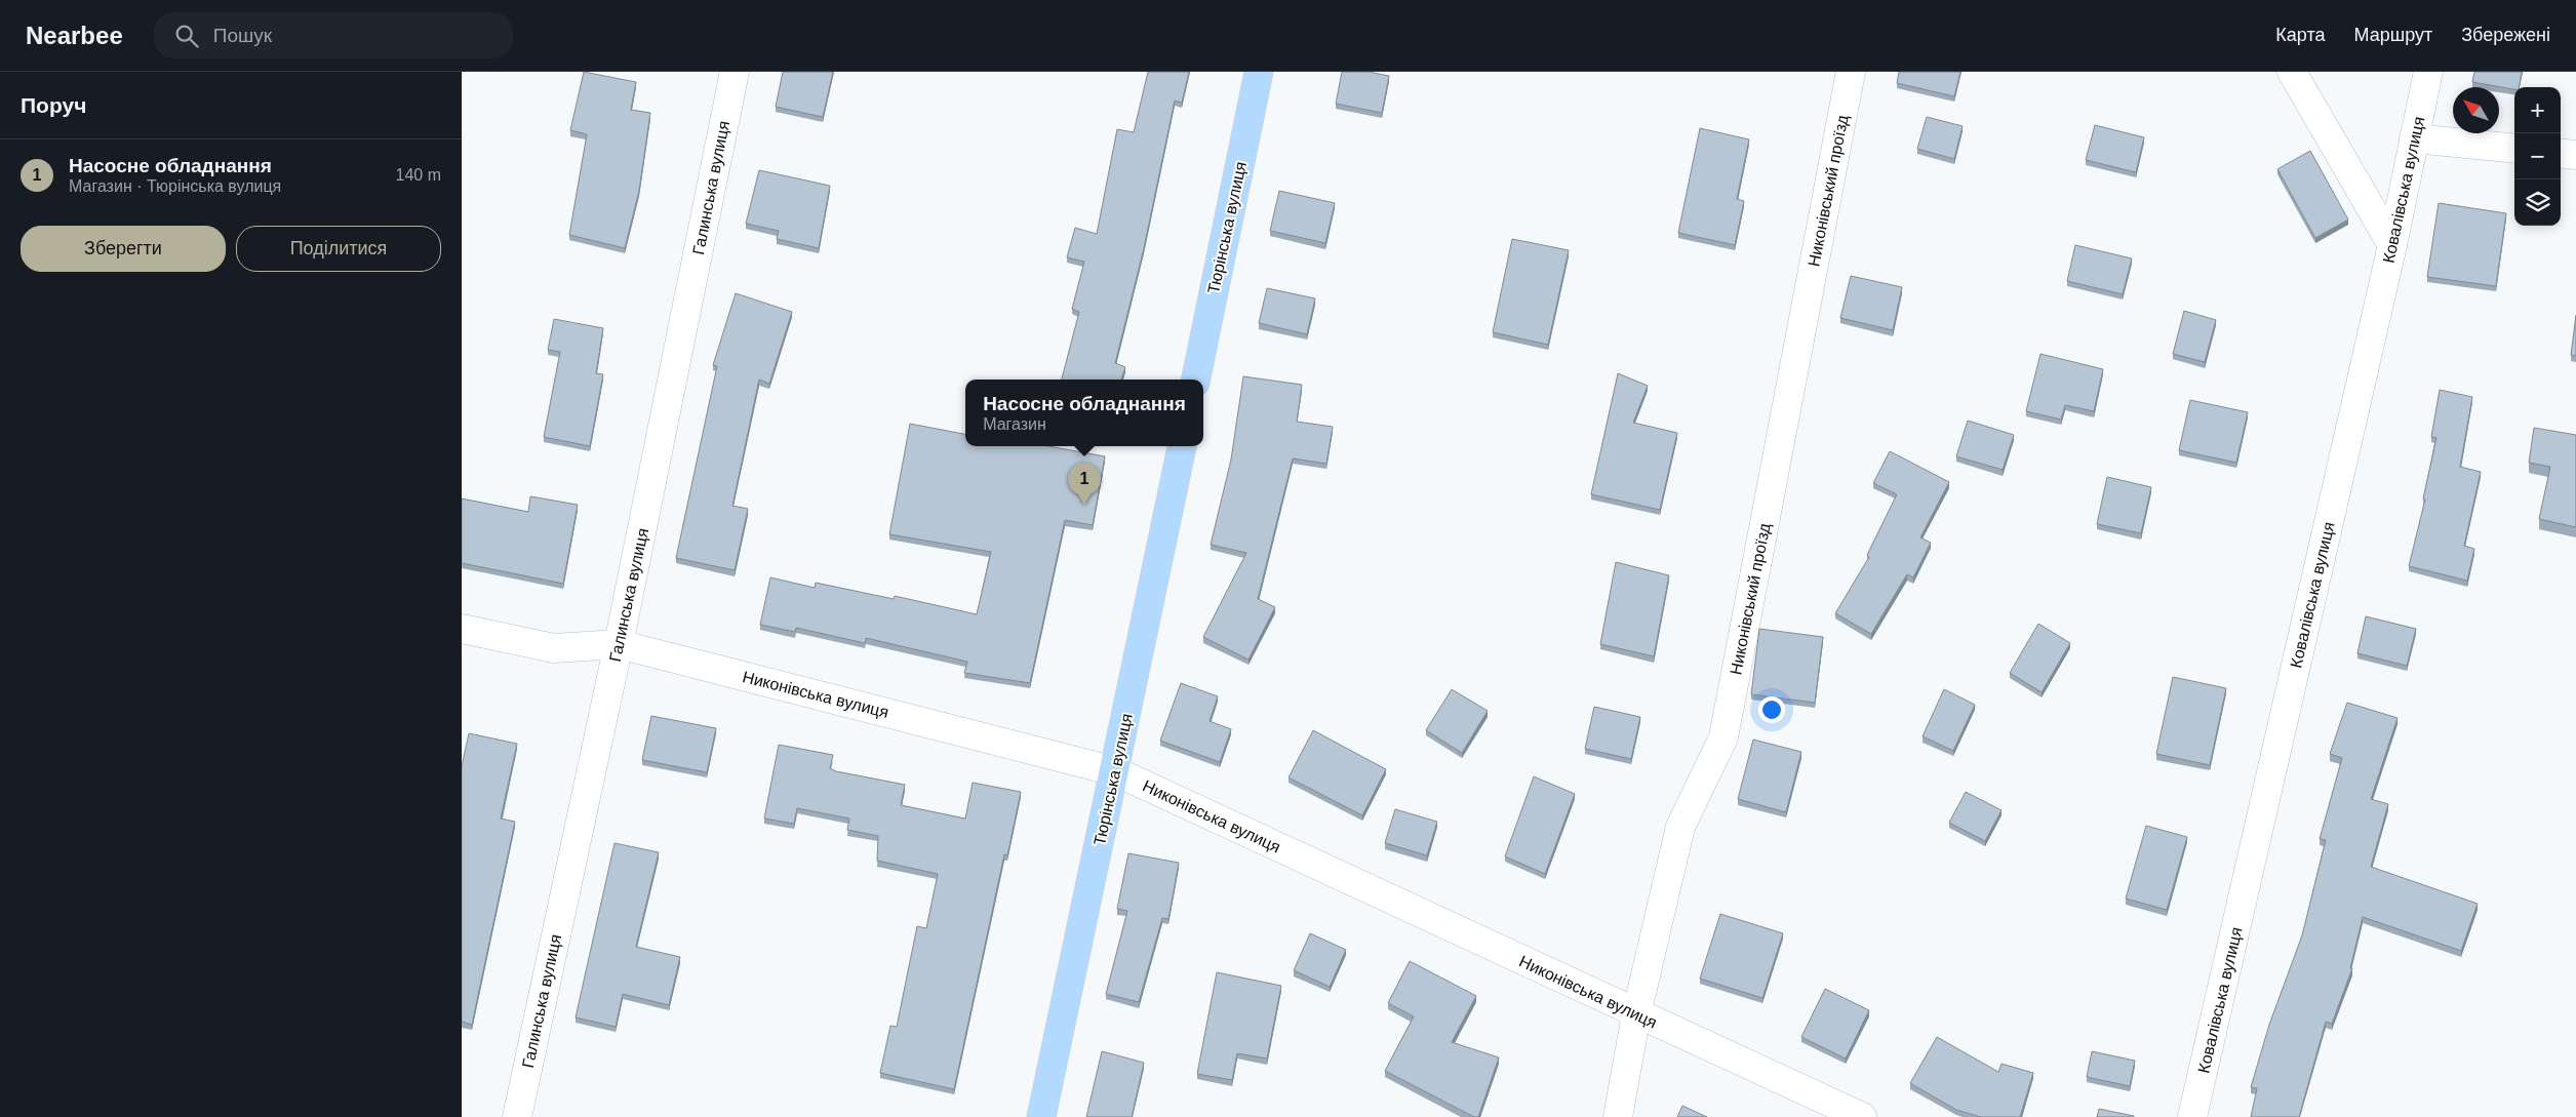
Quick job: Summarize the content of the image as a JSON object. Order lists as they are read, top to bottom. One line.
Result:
{"streets":{"main road":["Тюрінська вулиця"],"street":["Галинська вулиця","Ковалівська вулиця","Никонівський проїзд","Никонівська вулиця"]},"crossings":[["Галинська вулиця","Никонівська вулиця"],["Никонівський проїзд","Никонівська вулиця"],["Тюрінська вулиця","Никонівська вулиця"]],"north":"top left","page":{"header":"Nearbee","search":"Пошук","nav":["Карта","Маршрут","Збережені"],"heading":"Поруч","map_buttons":["+","−"],"list":[{"mark":"1","name":"Насосне обладнання","note":"Магазин · Тюрінська вулиця","value":"140 m"}],"buttons":["Зберегти","Поділитися"],"popup":["Насосне обладнання","Магазин"],"pins":"1"}}
